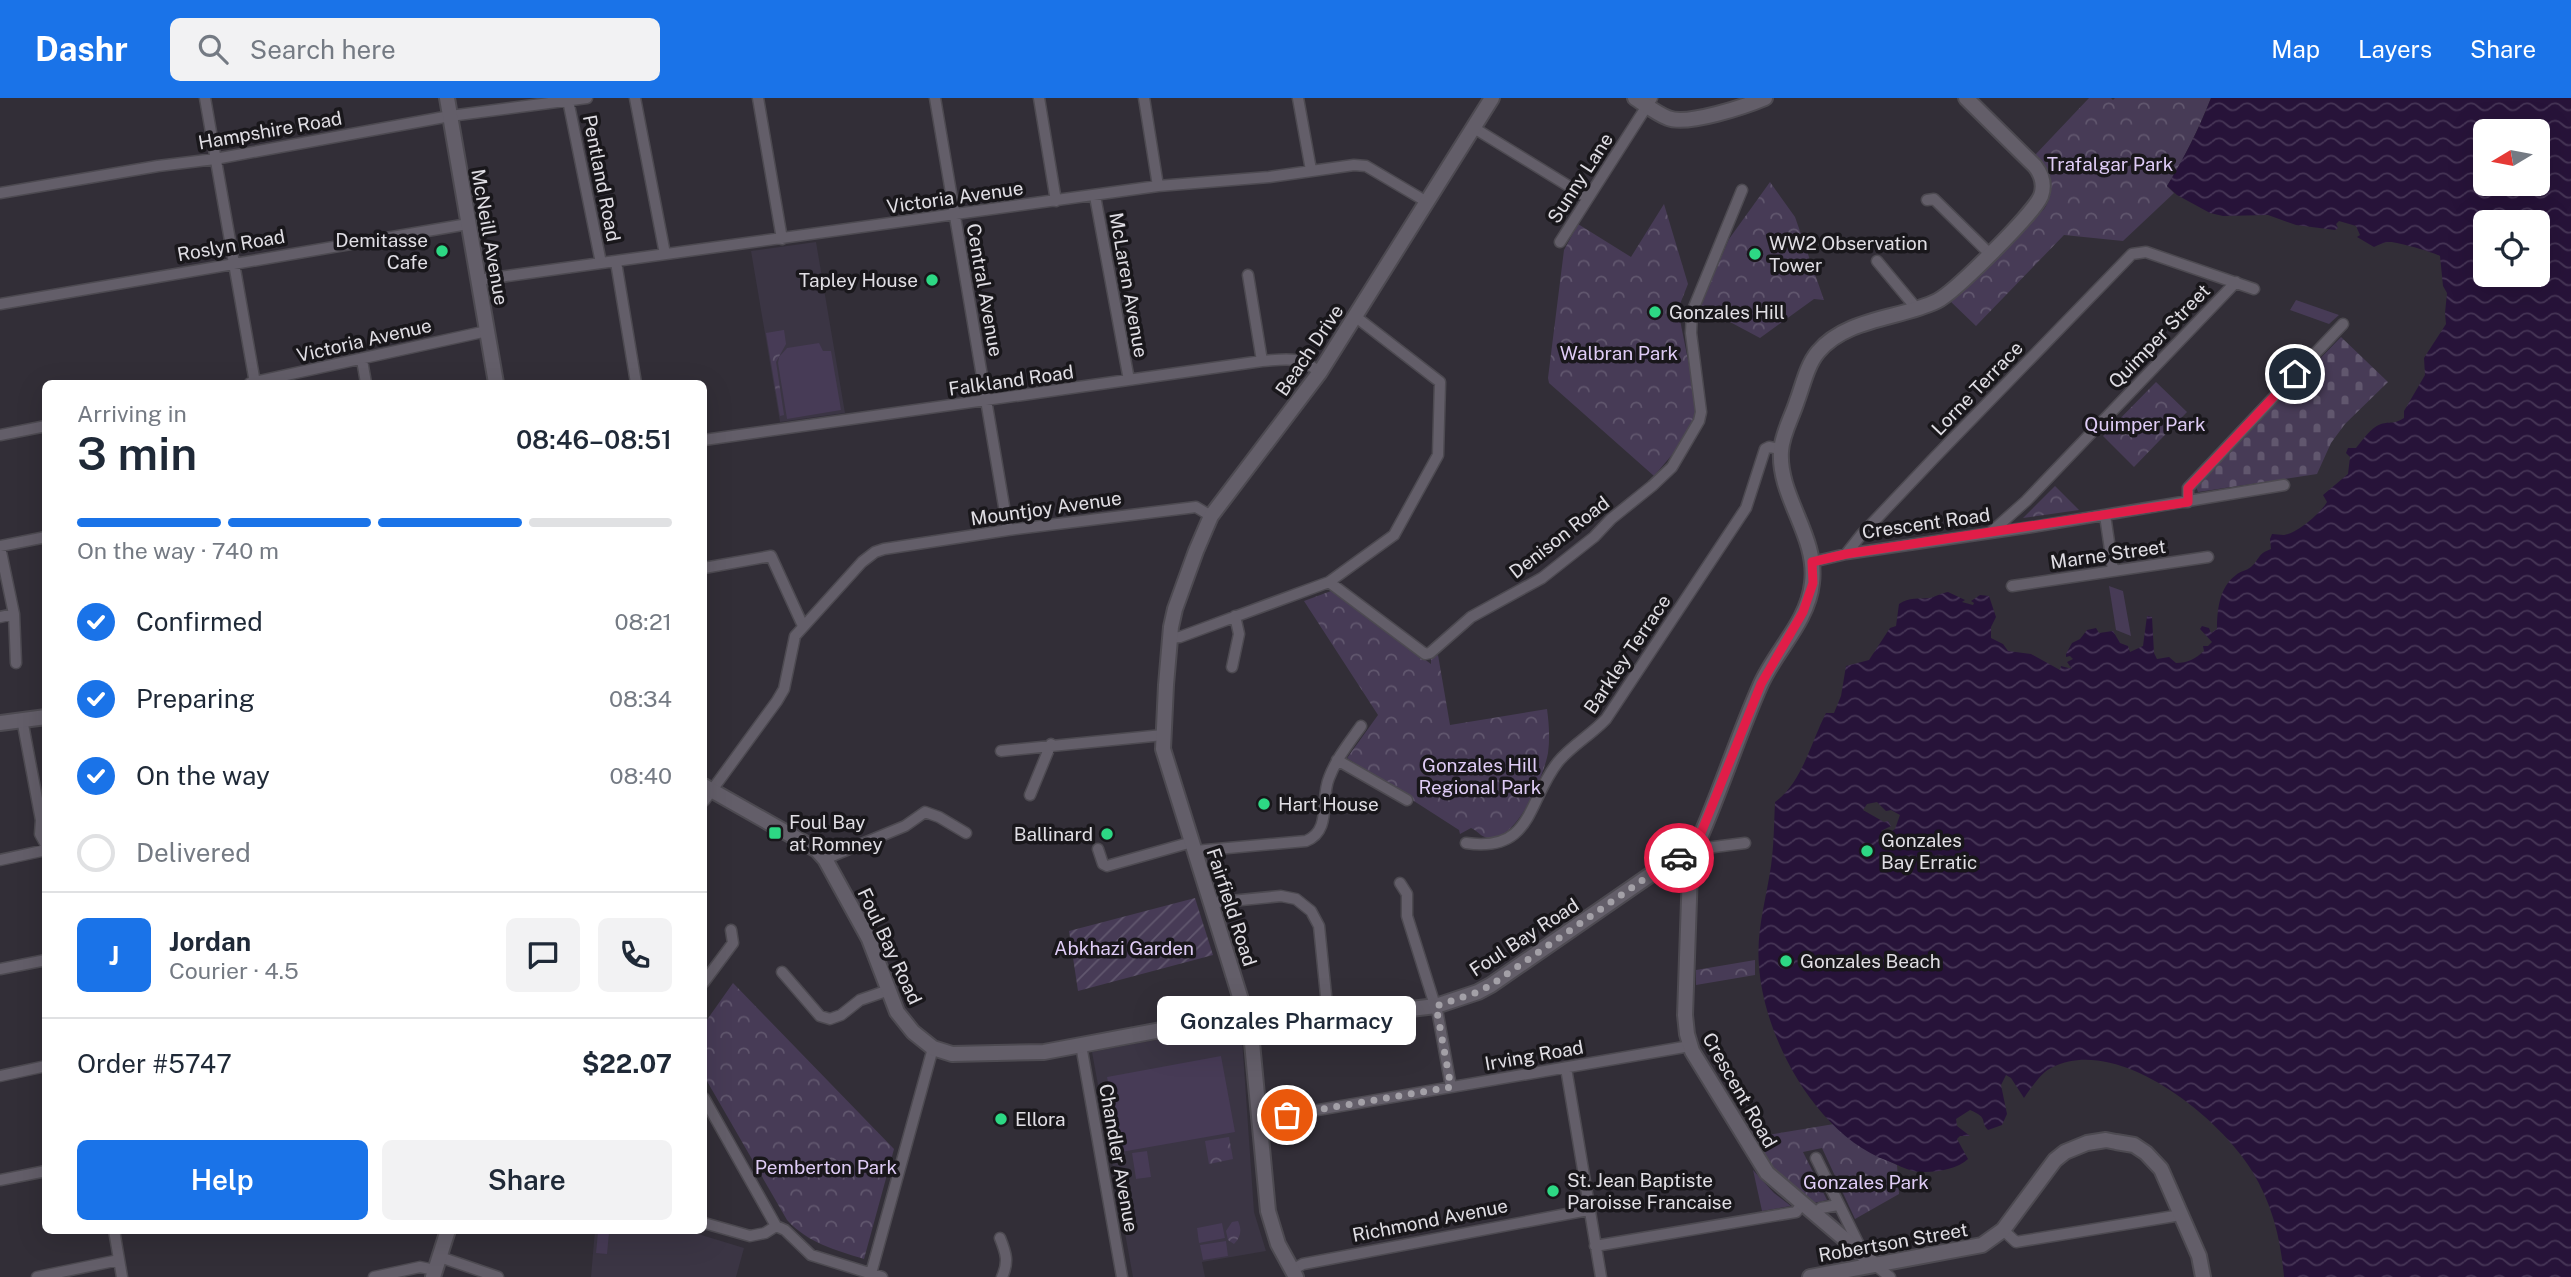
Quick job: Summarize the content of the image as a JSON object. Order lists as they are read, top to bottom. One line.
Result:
{"streets":{"street":["Hampshire Road","Pentland Road","Sunny Lane","Victoria Avenue","McNeill Avenue","Roslyn Road","McLaren Avenue","Central Avenue","Quimper Street","Beach Drive","Falkland Road","Lorne Terrace","Mountjoy Avenue","Crescent Road","Denison Road","Marne Street","Barkley Terrace","Fairfield Road","Foul Bay Road","Irving Road","Chandler Avenue","Richmond Avenue","Robertson Street"]},"crossings":[["Hampshire Road","Pentland Road"],["Hampshire Road","McNeill Avenue"],["Pentland Road","Victoria Avenue"],["Victoria Avenue","McNeill Avenue"],["Victoria Avenue","McLaren Avenue"],["Victoria Avenue","Central Avenue"],["Victoria Avenue","Beach Drive"],["McNeill Avenue","Roslyn Road"],["McLaren Avenue","Falkland Road"],["Central Avenue","Falkland Road"],["Central Avenue","Mountjoy Avenue"],["Quimper Street","Lorne Terrace"],["Quimper Street","Crescent Road"],["Beach Drive","Falkland Road"],["Beach Drive","Mountjoy Avenue"],["Beach Drive","Fairfield Road"],["Lorne Terrace","Crescent Road"],["Crescent Road","Foul Bay Road"],["Crescent Road","Irving Road"],["Crescent Road","Robertson Street"],["Fairfield Road","Foul Bay Road"],["Fairfield Road","Irving Road"],["Fairfield Road","Richmond Avenue"],["Foul Bay Road","Chandler Avenue"]],"parks":["Trafalgar Park","Walbran Park","Quimper Park","Gonzales Hill Regional Park","Abkhazi Garden","Pemberton Park","Gonzales Park"],"places":{"other":["Demitasse Cafe","WW2 Observation Tower","Tapley House","Gonzales Hill","Hart House","Ballinard","Gonzales Bay Erratic","Gonzales Beach","Gonzales Pharmacy","Ellora","St. Jean Baptiste Paroisse Francaise"],"transit":["Foul Bay at Romney"]},"north":"left","page":{"header":"Dashr","search":"Search here","nav":["Map","Layers","Share"],"heading":["3 min","Arriving in","08:46–08:51"],"panel":["Jordan","Courier · 4.5","Order #5747","$22.07"],"bar":"On the way · 740 m","list":[["Confirmed","08:21"],["Preparing","08:34"],["On the way","08:40"],"Delivered"],"round":"J","bubble":"Gonzales Pharmacy","buttons":["Help","Share"]}}
